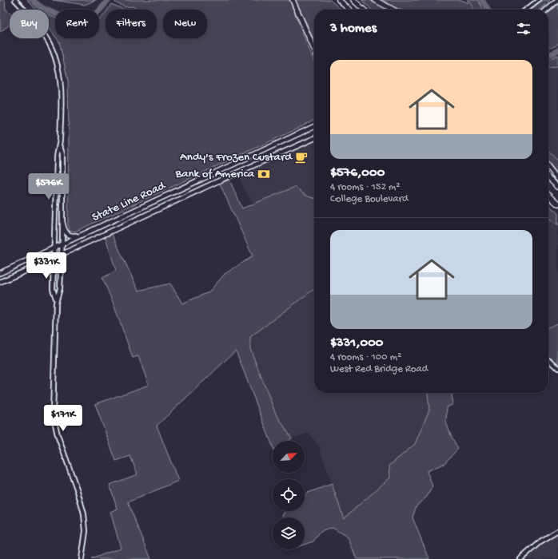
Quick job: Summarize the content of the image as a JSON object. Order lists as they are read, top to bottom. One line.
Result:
{"streets":{"main road":["State Line Road"]},"places":{"cafe":["Andy's Frozen Custard"],"bank":["Bank of America"]},"north":"top right","page":{"chip":["Buy","Rent","Filters","New"],"heading":"3 homes","list":[{"name":"$576,000","note":"4 rooms · 152 m² · College Boulevard"},{"name":"$331,000","note":"4 rooms · 100 m² · West Red Bridge Road"}],"price":["$576K","$331K","$171K"]}}
